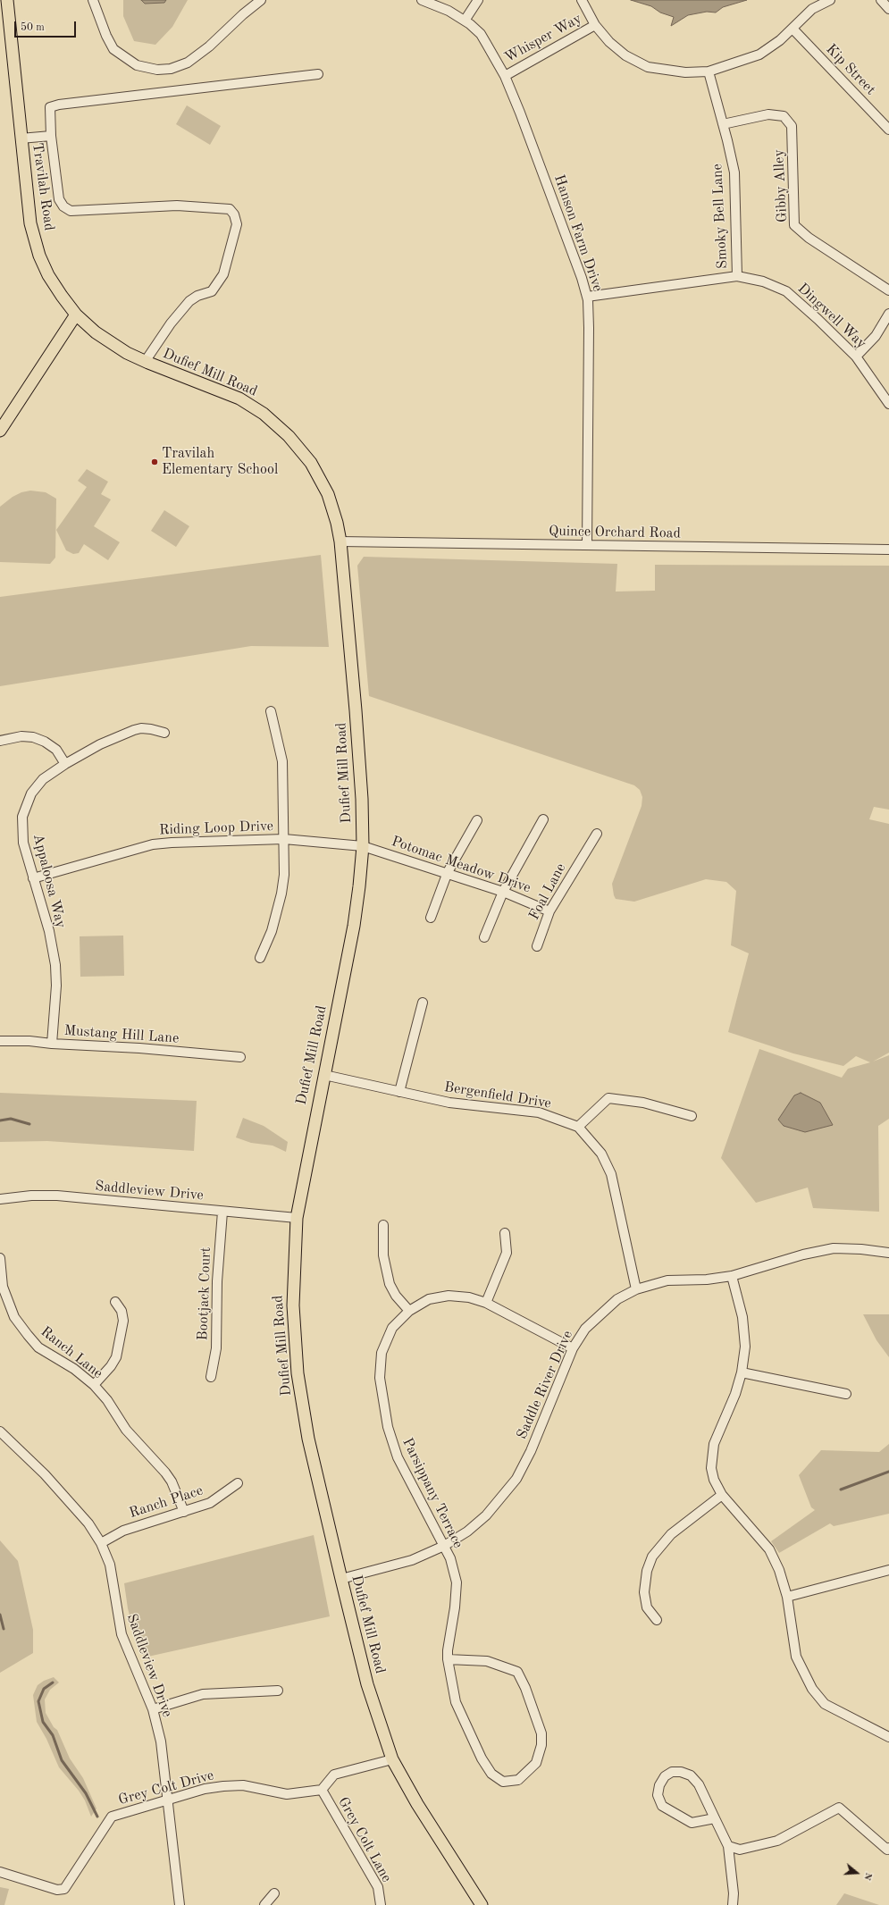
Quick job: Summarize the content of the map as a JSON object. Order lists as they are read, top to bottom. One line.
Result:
{"streets":{"main road":["Travilah Road","Dufief Mill Road"],"street":["Whisper Way","Kip Street","Gibby Alley","Smoky Bell Lane","Hanson Farm Drive","Dingwell Way","Quince Orchard Road","Riding Loop Drive","Potomac Meadow Drive","Appaloosa Way","Foal Lane","Mustang Hill Lane","Bergenfield Drive","Saddleview Drive","Bootjack Court","Ranch Lane","Saddle River Drive","Parsippany Terrace","Ranch Place","Grey Colt Drive","Grey Colt Lane"]},"crossings":[["Whisper Way","Hanson Farm Drive"],["Gibby Alley","Smoky Bell Lane"],["Travilah Road","Dufief Mill Road"],["Smoky Bell Lane","Dingwell Way"],["Hanson Farm Drive","Dingwell Way"],["Hanson Farm Drive","Quince Orchard Road"],["Dufief Mill Road","Quince Orchard Road"],["Dufief Mill Road","Riding Loop Drive"],["Dufief Mill Road","Potomac Meadow Drive"],["Dufief Mill Road","Bergenfield Drive"],["Dufief Mill Road","Saddleview Drive"],["Dufief Mill Road","Saddle River Drive"],["Riding Loop Drive","Potomac Meadow Drive"],["Riding Loop Drive","Appaloosa Way"],["Potomac Meadow Drive","Foal Lane"],["Appaloosa Way","Mustang Hill Lane"],["Bergenfield Drive","Saddle River Drive"],["Saddleview Drive","Bootjack Court"],["Saddleview Drive","Ranch Place"],["Saddleview Drive","Grey Colt Drive"],["Ranch Lane","Ranch Place"],["Saddle River Drive","Parsippany Terrace"],["Grey Colt Drive","Grey Colt Lane"]],"places":["Travilah Elementary School"],"scale_bar":"50 m","north":"right"}
